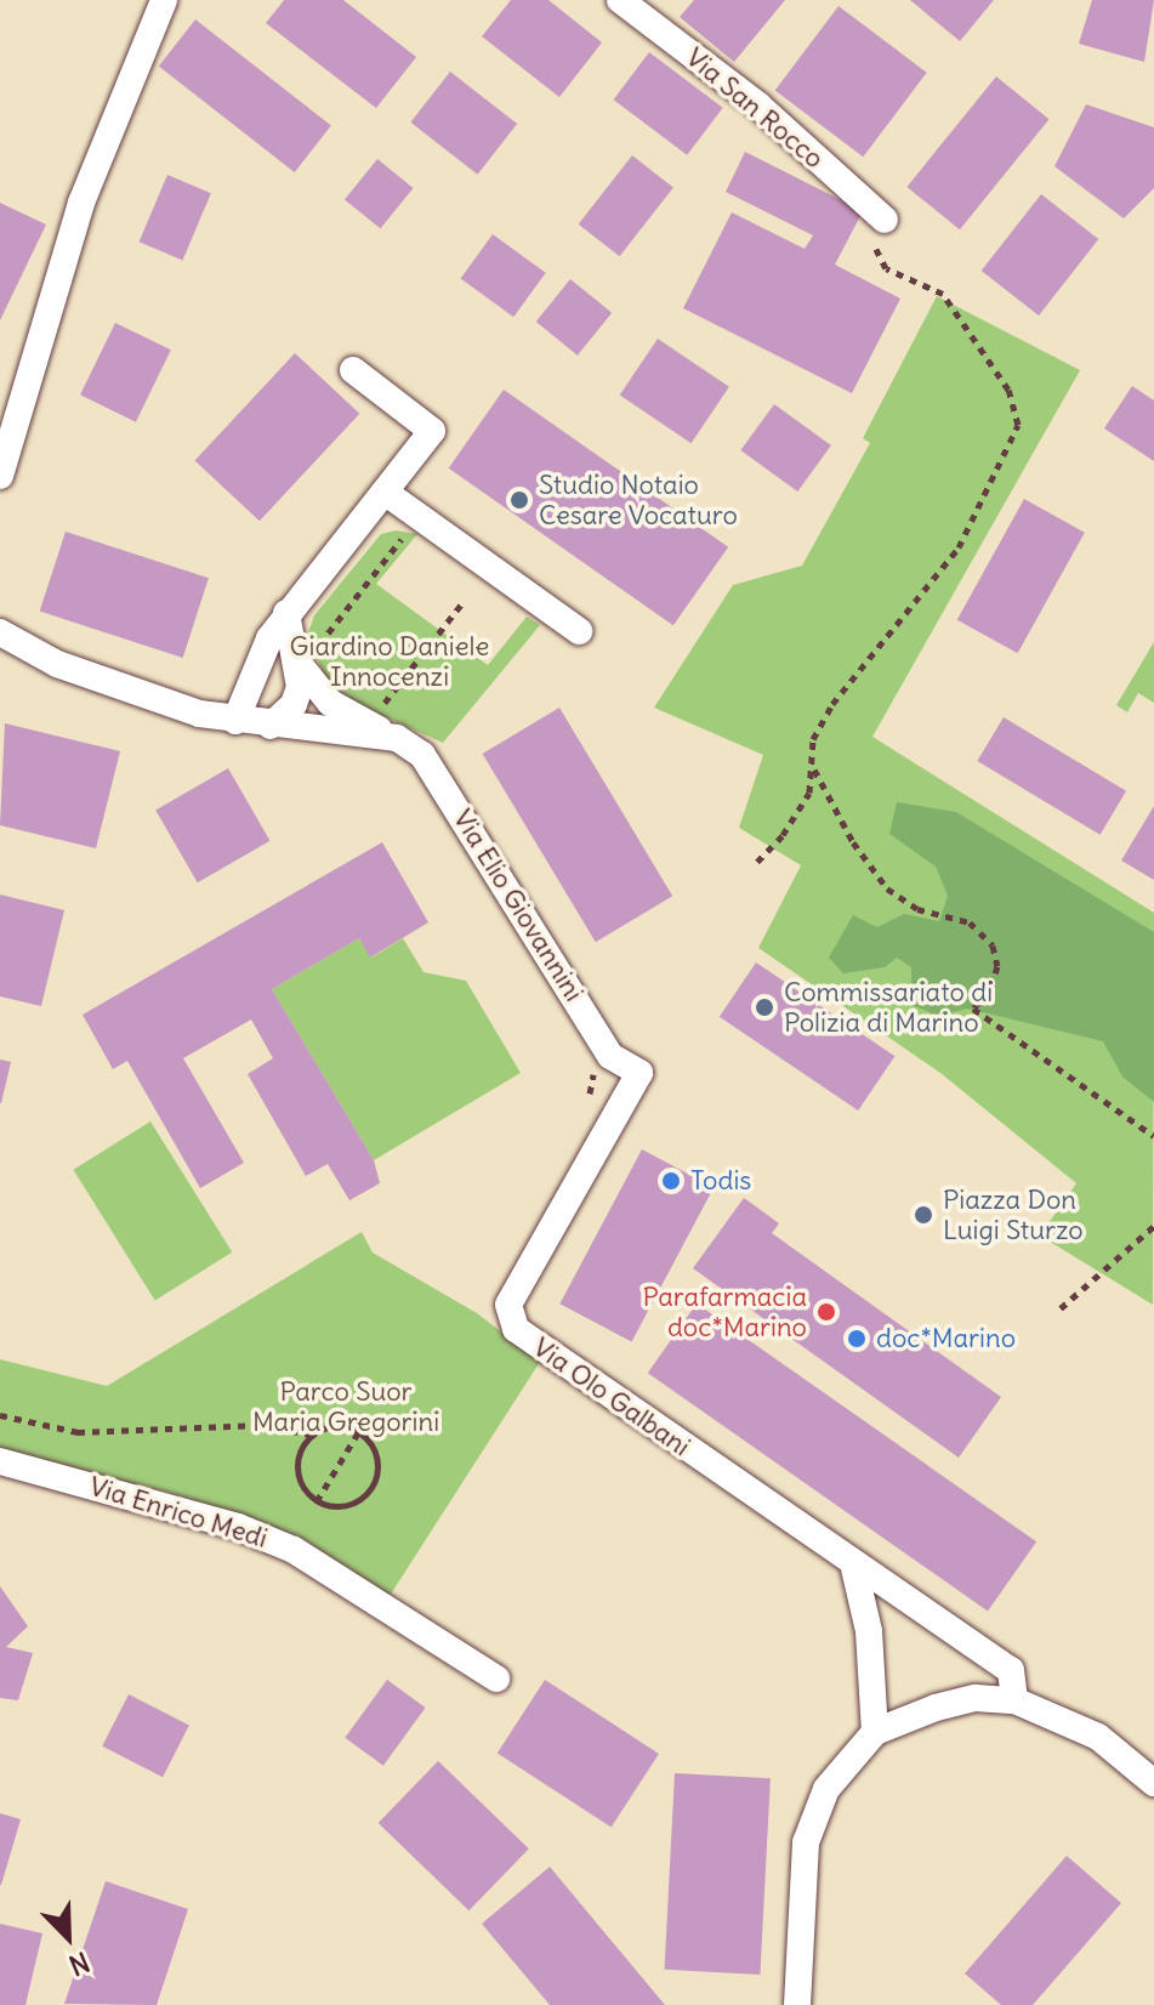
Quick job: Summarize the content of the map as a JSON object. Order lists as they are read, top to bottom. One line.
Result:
{"streets":{"street":["Via San Rocco","Via Elio Giovannini","Via Olo Galbani","Via Enrico Medi"]},"crossings":[["Via Elio Giovannini","Via Olo Galbani"]],"parks":["Giardino Daniele Innocenzi","Parco Suor Maria Gregorini"],"places":["Studio Notaio Cesare Vocaturo","Commissariato di Polizia di Marino","Todis","Piazza Don Luigi Sturzo","Parafarmacia doc*Marino","doc*Marino"],"north":"bottom right"}
